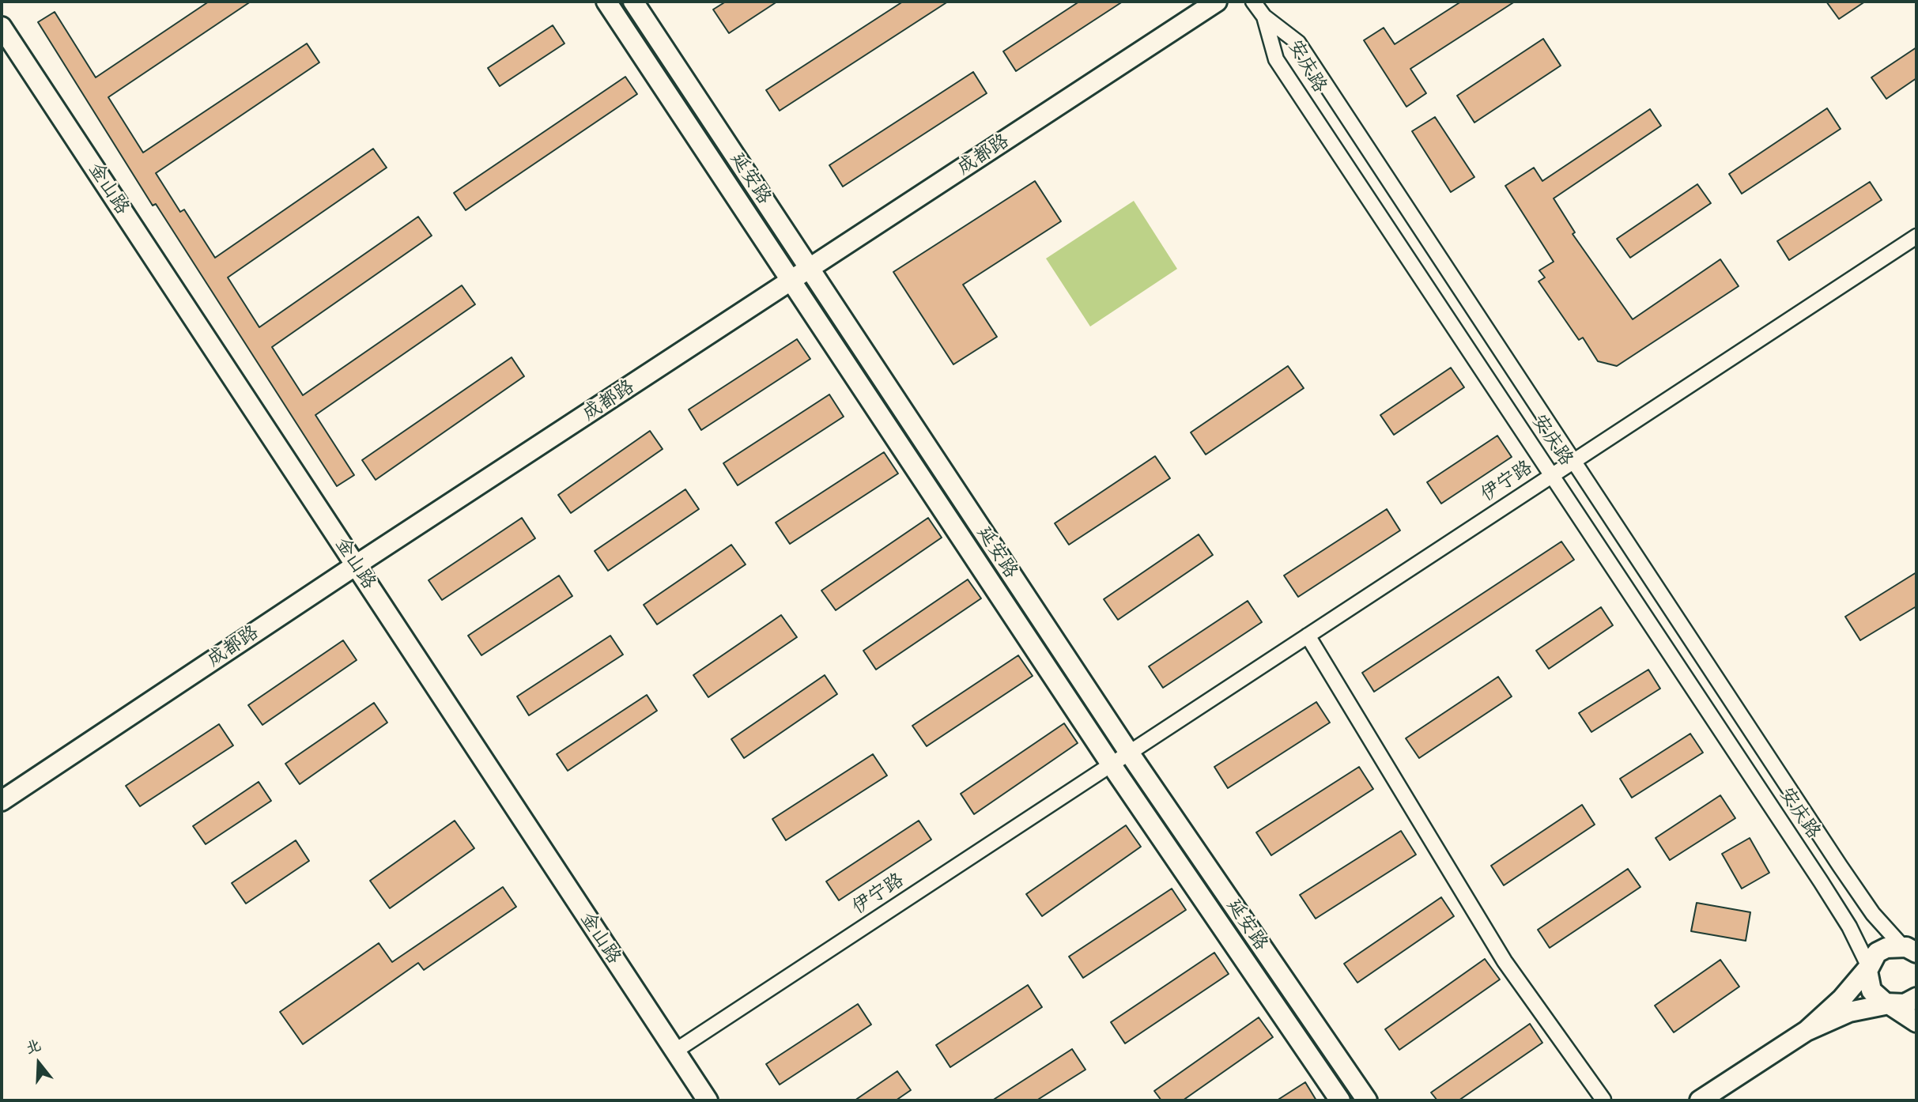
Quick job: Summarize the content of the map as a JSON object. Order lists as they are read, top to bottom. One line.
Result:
{"streets":{"street":["安庆路","成都路","延安路","金山路","伊宁路"]},"crossings":[["安庆路","伊宁路"],["成都路","延安路"],["成都路","金山路"],["延安路","伊宁路"],["金山路","伊宁路"]],"north":"top"}
